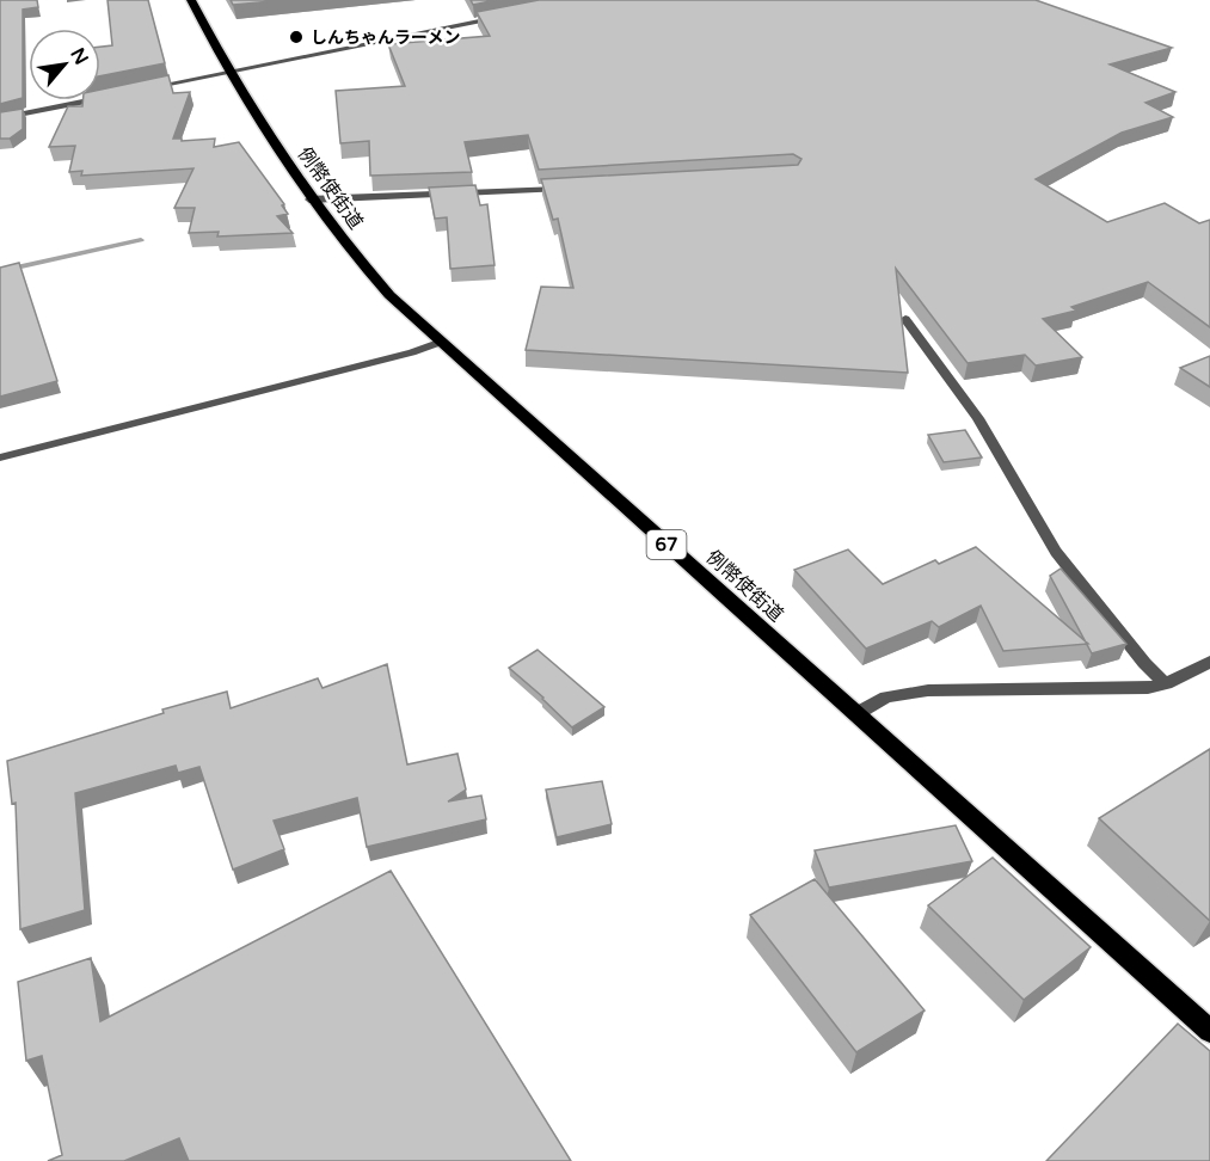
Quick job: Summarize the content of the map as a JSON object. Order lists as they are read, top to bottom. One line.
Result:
{"streets":{"main road":["例幣使街道","67"]},"places":["しんちゃんラーメン"],"north":"top right"}
